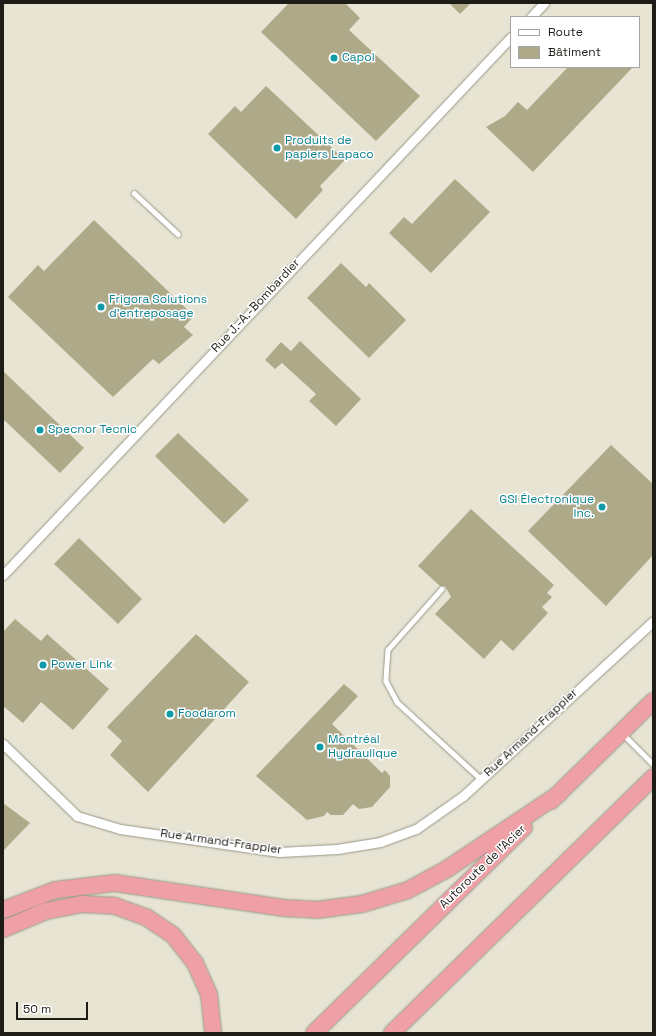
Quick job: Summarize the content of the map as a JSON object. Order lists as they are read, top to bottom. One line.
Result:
{"streets":{"highway":["Autoroute de l'Acier"],"street":["Rue J.-A.-Bombardier","Rue Armand-Frappier"]},"places":["Capol","Produits de papiers Lapaco","Frigora Solutions d'entreposage","Specnor Tecnic","GSI Électronique Inc.","Power Link","Foodarom","Montréal Hydraulique"],"legend":["Route","Bâtiment"],"scale_bar":"50 m"}
